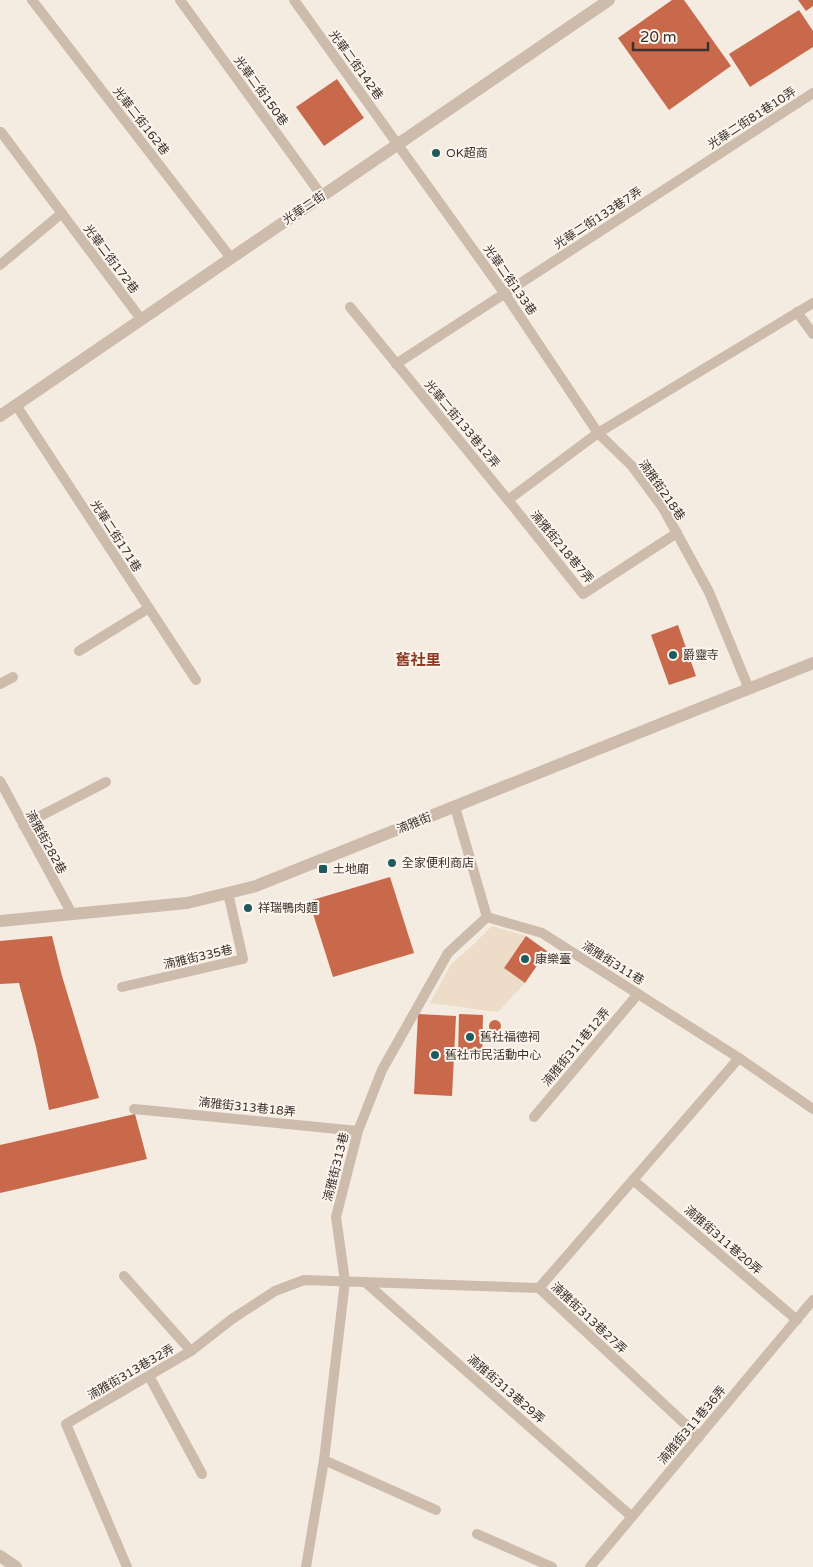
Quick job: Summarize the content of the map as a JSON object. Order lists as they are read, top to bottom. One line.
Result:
{"streets":{"street":["光華二街","湳雅街"],"lane":["光華二街142巷","光華二街150巷","光華二街81巷10弄","光華二街162巷","光華二街133巷7弄","光華二街172巷","光華二街133巷","光華二街133巷12弄","湳雅街218巷","光華二街171巷","湳雅街218巷7弄","湳雅街282巷","湳雅街335巷","湳雅街311巷","湳雅街311巷12弄","湳雅街313巷18弄","湳雅街313巷","湳雅街311巷20弄","湳雅街313巷27弄","湳雅街313巷32弄","湳雅街313巷29弄","湳雅街311巷36弄"]},"crossings":[["光華二街142巷","光華二街"],["光華二街142巷","光華二街133巷"],["光華二街150巷","光華二街"],["光華二街81巷10弄","光華二街133巷7弄"],["光華二街162巷","光華二街"],["光華二街","光華二街172巷"],["光華二街","光華二街133巷"],["光華二街","光華二街171巷"],["光華二街133巷7弄","光華二街133巷"],["光華二街133巷","湳雅街218巷"],["光華二街133巷12弄","湳雅街218巷7弄"],["湳雅街218巷","湳雅街218巷7弄"],["湳雅街218巷","湳雅街"],["湳雅街","湳雅街282巷"],["湳雅街","湳雅街335巷"],["湳雅街311巷","湳雅街311巷12弄"],["湳雅街311巷","湳雅街313巷"],["湳雅街313巷18弄","湳雅街313巷"],["湳雅街313巷","湳雅街313巷27弄"],["湳雅街313巷","湳雅街313巷32弄"],["湳雅街311巷20弄","湳雅街311巷36弄"],["湳雅街313巷27弄","湳雅街313巷32弄"],["湳雅街313巷27弄","湳雅街313巷29弄"],["湳雅街313巷27弄","湳雅街311巷36弄"],["湳雅街313巷29弄","湳雅街311巷36弄"]],"districts":["舊社里"],"places":{"other":["OK超商","爵靈寺","全家便利商店","祥瑞鴨肉麵","康樂臺","舊社福德祠","舊社市民活動中心"],"transit":["土地廟"]},"scale_bar":"20 m"}
